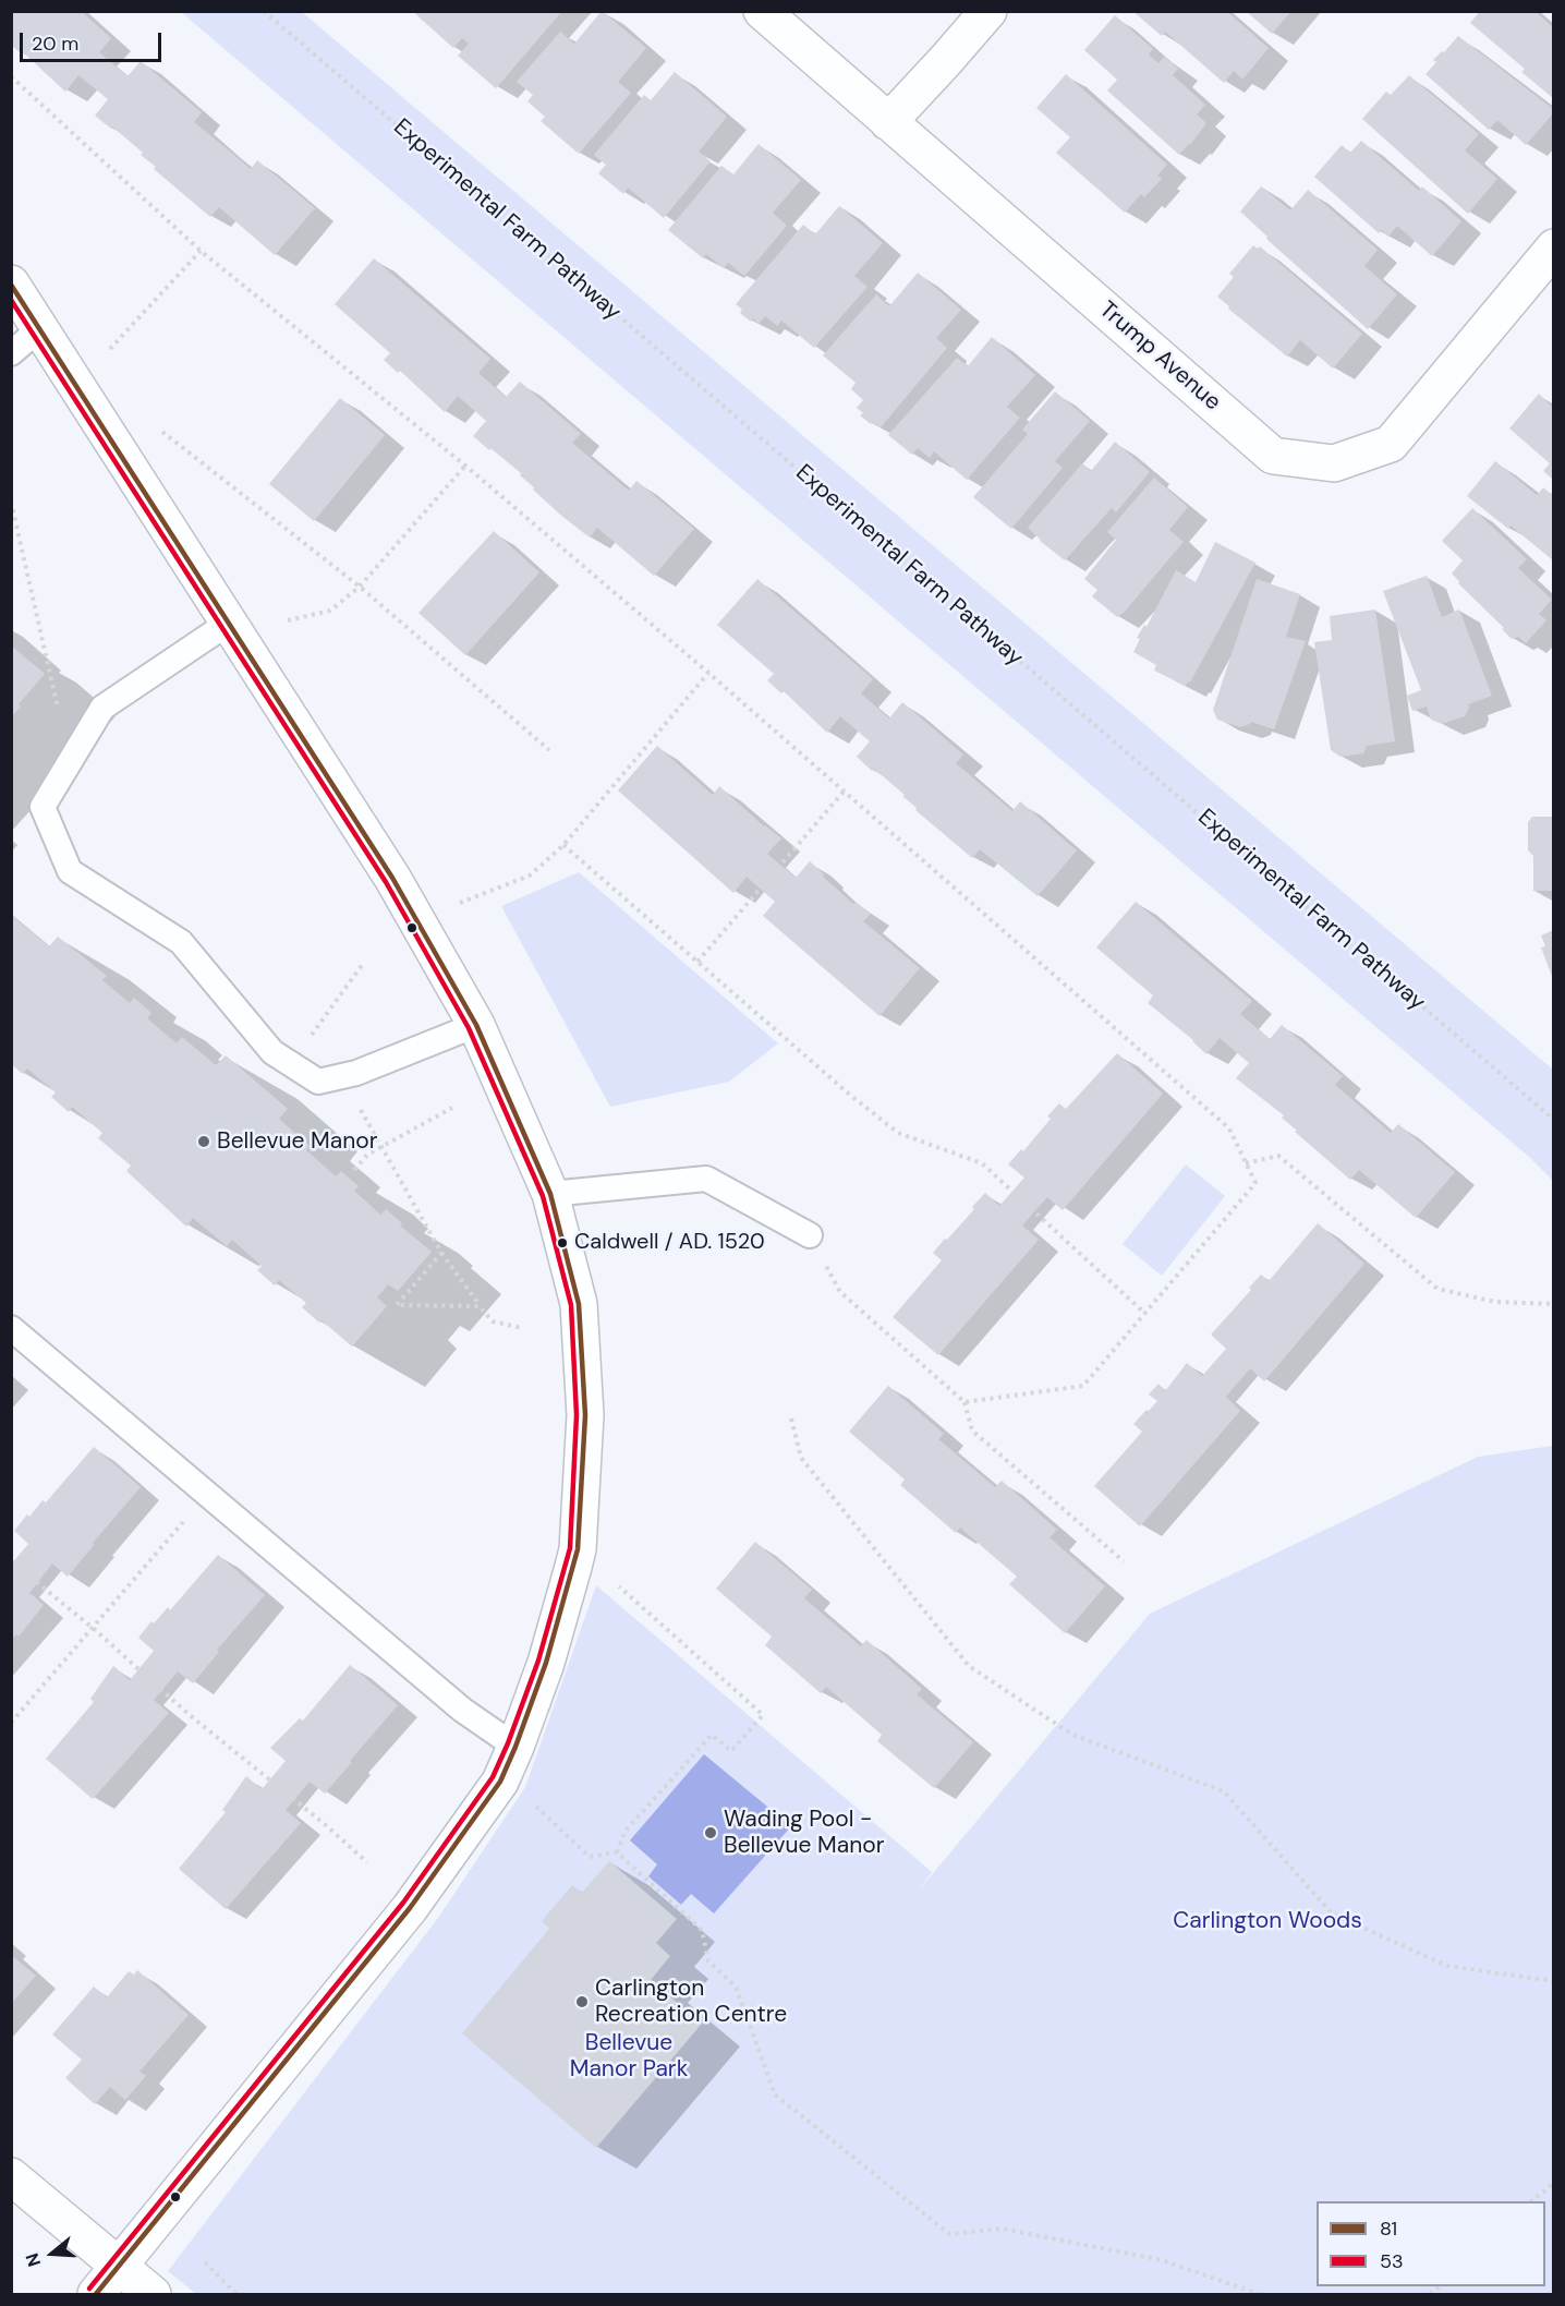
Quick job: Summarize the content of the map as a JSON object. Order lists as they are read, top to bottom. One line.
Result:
{"streets":{"street":["Trump Avenue"],"path":["Experimental Farm Pathway"]},"parks":["Carlington Woods","Bellevue Manor Park"],"places":["Bellevue Manor","Caldwell / AD. 1520","Wading Pool - Bellevue Manor","Carlington Recreation Centre"],"lines":["transit line 81","transit line 53"],"legend":["81","53"],"scale_bar":"20 m","north":"left"}
